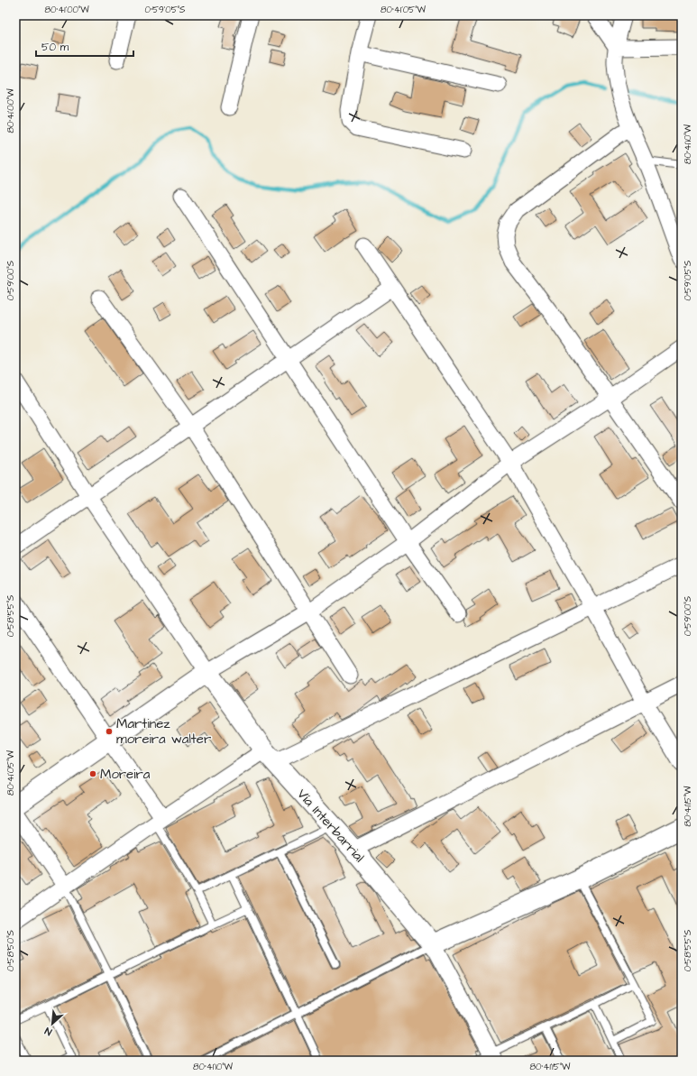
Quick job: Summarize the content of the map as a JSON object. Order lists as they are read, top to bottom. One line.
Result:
{"streets":{"main road":["Vía Interbarrial"]},"places":["Martinez moreira walter","Moreira"],"scale_bar":"50 m","north":"bottom left","coordinates":["80°41'00\"W","0°59'05\"S","80°41'05\"W","80°41'10\"W","0°59'00\"S","0°58'55\"S","80°41'15\"W","0°58'50\"S"]}
